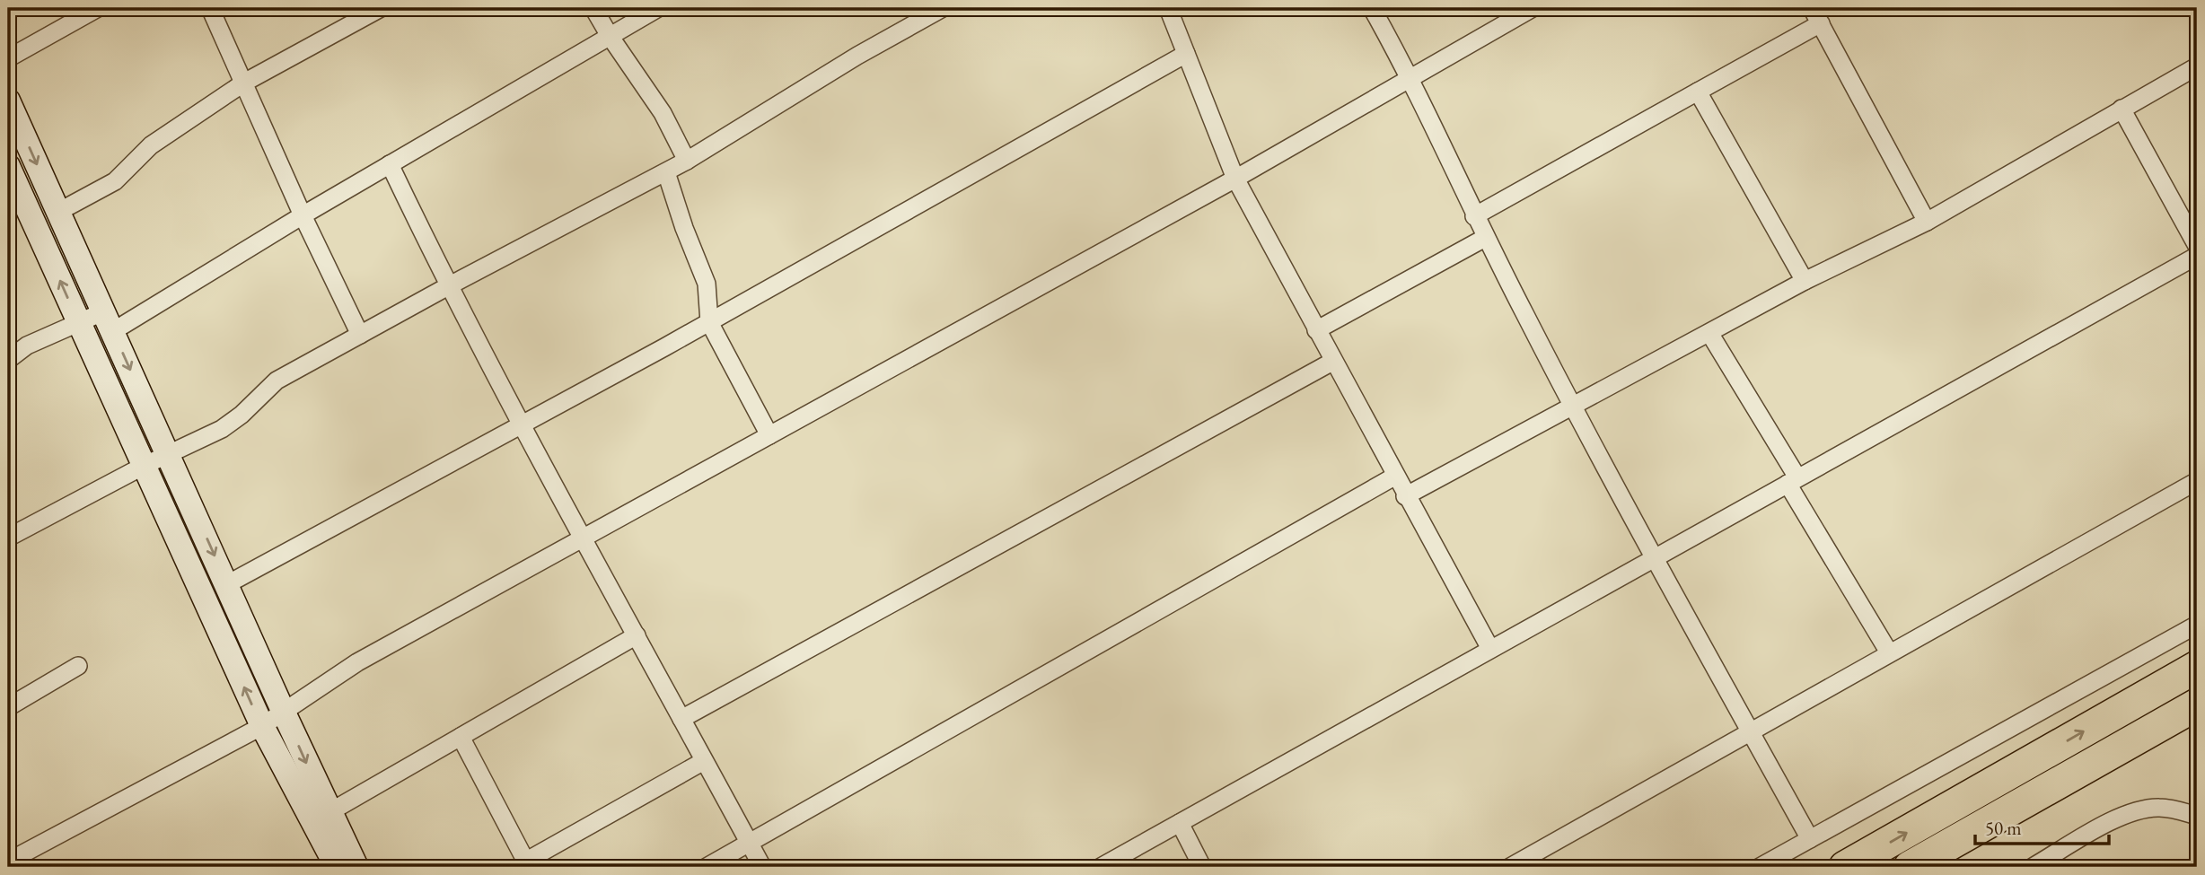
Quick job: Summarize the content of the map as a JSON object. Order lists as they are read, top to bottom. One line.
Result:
{"scale_bar":"50 m"}
